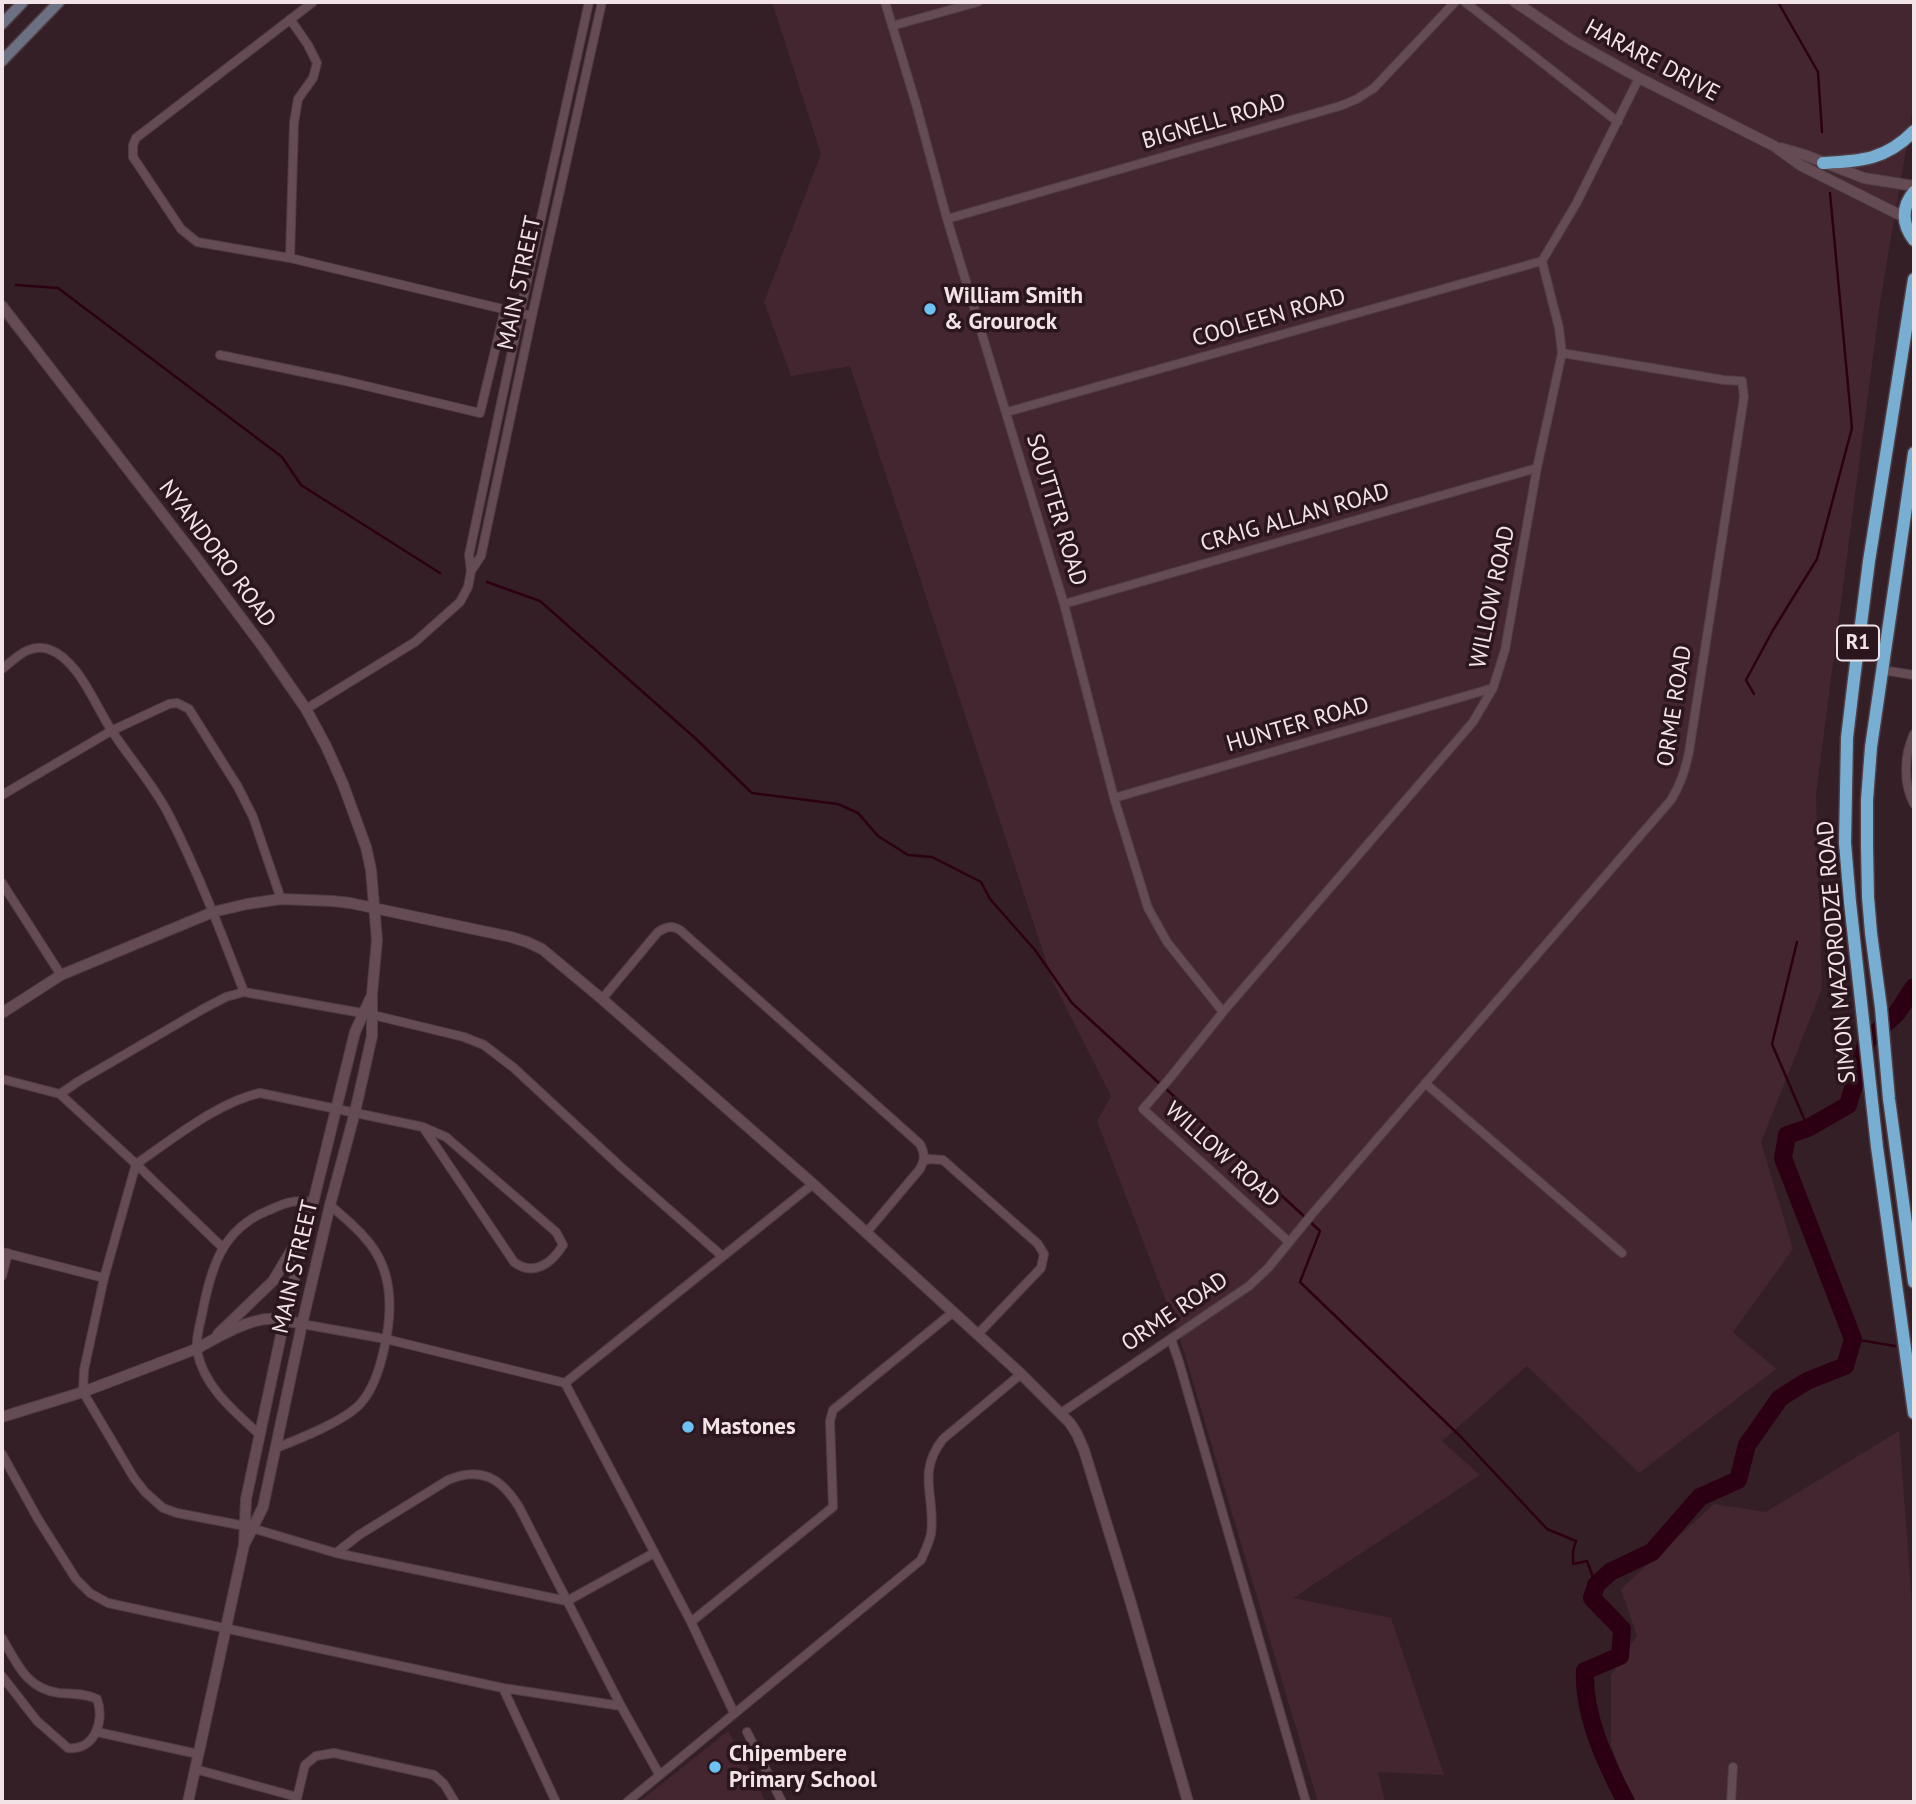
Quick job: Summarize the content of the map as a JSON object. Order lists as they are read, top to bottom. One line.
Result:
{"streets":{"highway":["R1","SIMON MAZORODZE ROAD"],"street":["HARARE DRIVE","BIGNELL ROAD","MAIN STREET","COOLEEN ROAD","SOUTTER ROAD","CRAIG ALLAN ROAD","NYANDORO ROAD","WILLOW ROAD","ORME ROAD","HUNTER ROAD"]},"crossings":[["BIGNELL ROAD","SOUTTER ROAD"],["MAIN STREET","NYANDORO ROAD"],["COOLEEN ROAD","SOUTTER ROAD"],["COOLEEN ROAD","WILLOW ROAD"],["SOUTTER ROAD","CRAIG ALLAN ROAD"],["SOUTTER ROAD","WILLOW ROAD"],["SOUTTER ROAD","HUNTER ROAD"],["CRAIG ALLAN ROAD","WILLOW ROAD"],["WILLOW ROAD","ORME ROAD"],["WILLOW ROAD","HUNTER ROAD"],["R1","SIMON MAZORODZE ROAD"]],"places":["William Smith & Grourock","Mastones","Chipembere Primary School"]}
